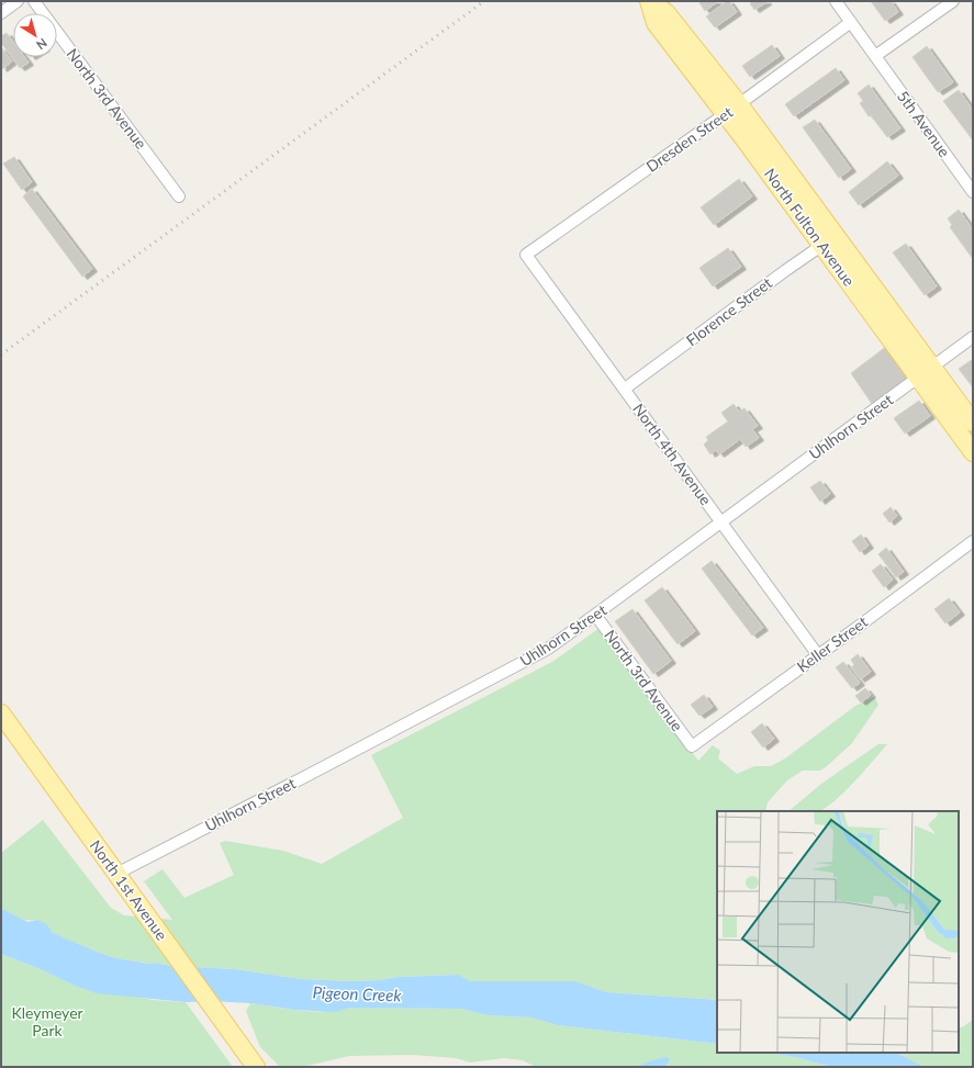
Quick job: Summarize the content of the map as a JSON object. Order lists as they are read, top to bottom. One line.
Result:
{"streets":{"main road":["North Fulton Avenue","North 1st Avenue"],"street":["North 3rd Avenue","5th Avenue","Dresden Street","Florence Street","Uhlhorn Street","North 4th Avenue","Keller Street"]},"crossings":[["North 3rd Avenue","Uhlhorn Street"],["North 3rd Avenue","Keller Street"],["5th Avenue","Dresden Street"],["Dresden Street","North Fulton Avenue"],["Dresden Street","North 4th Avenue"],["North Fulton Avenue","Florence Street"],["North Fulton Avenue","Uhlhorn Street"],["Florence Street","North 4th Avenue"],["Uhlhorn Street","North 4th Avenue"],["Uhlhorn Street","North 1st Avenue"],["North 4th Avenue","Keller Street"]],"water":["Pigeon Creek"],"parks":["Kleymeyer Park"],"north":"bottom right"}
